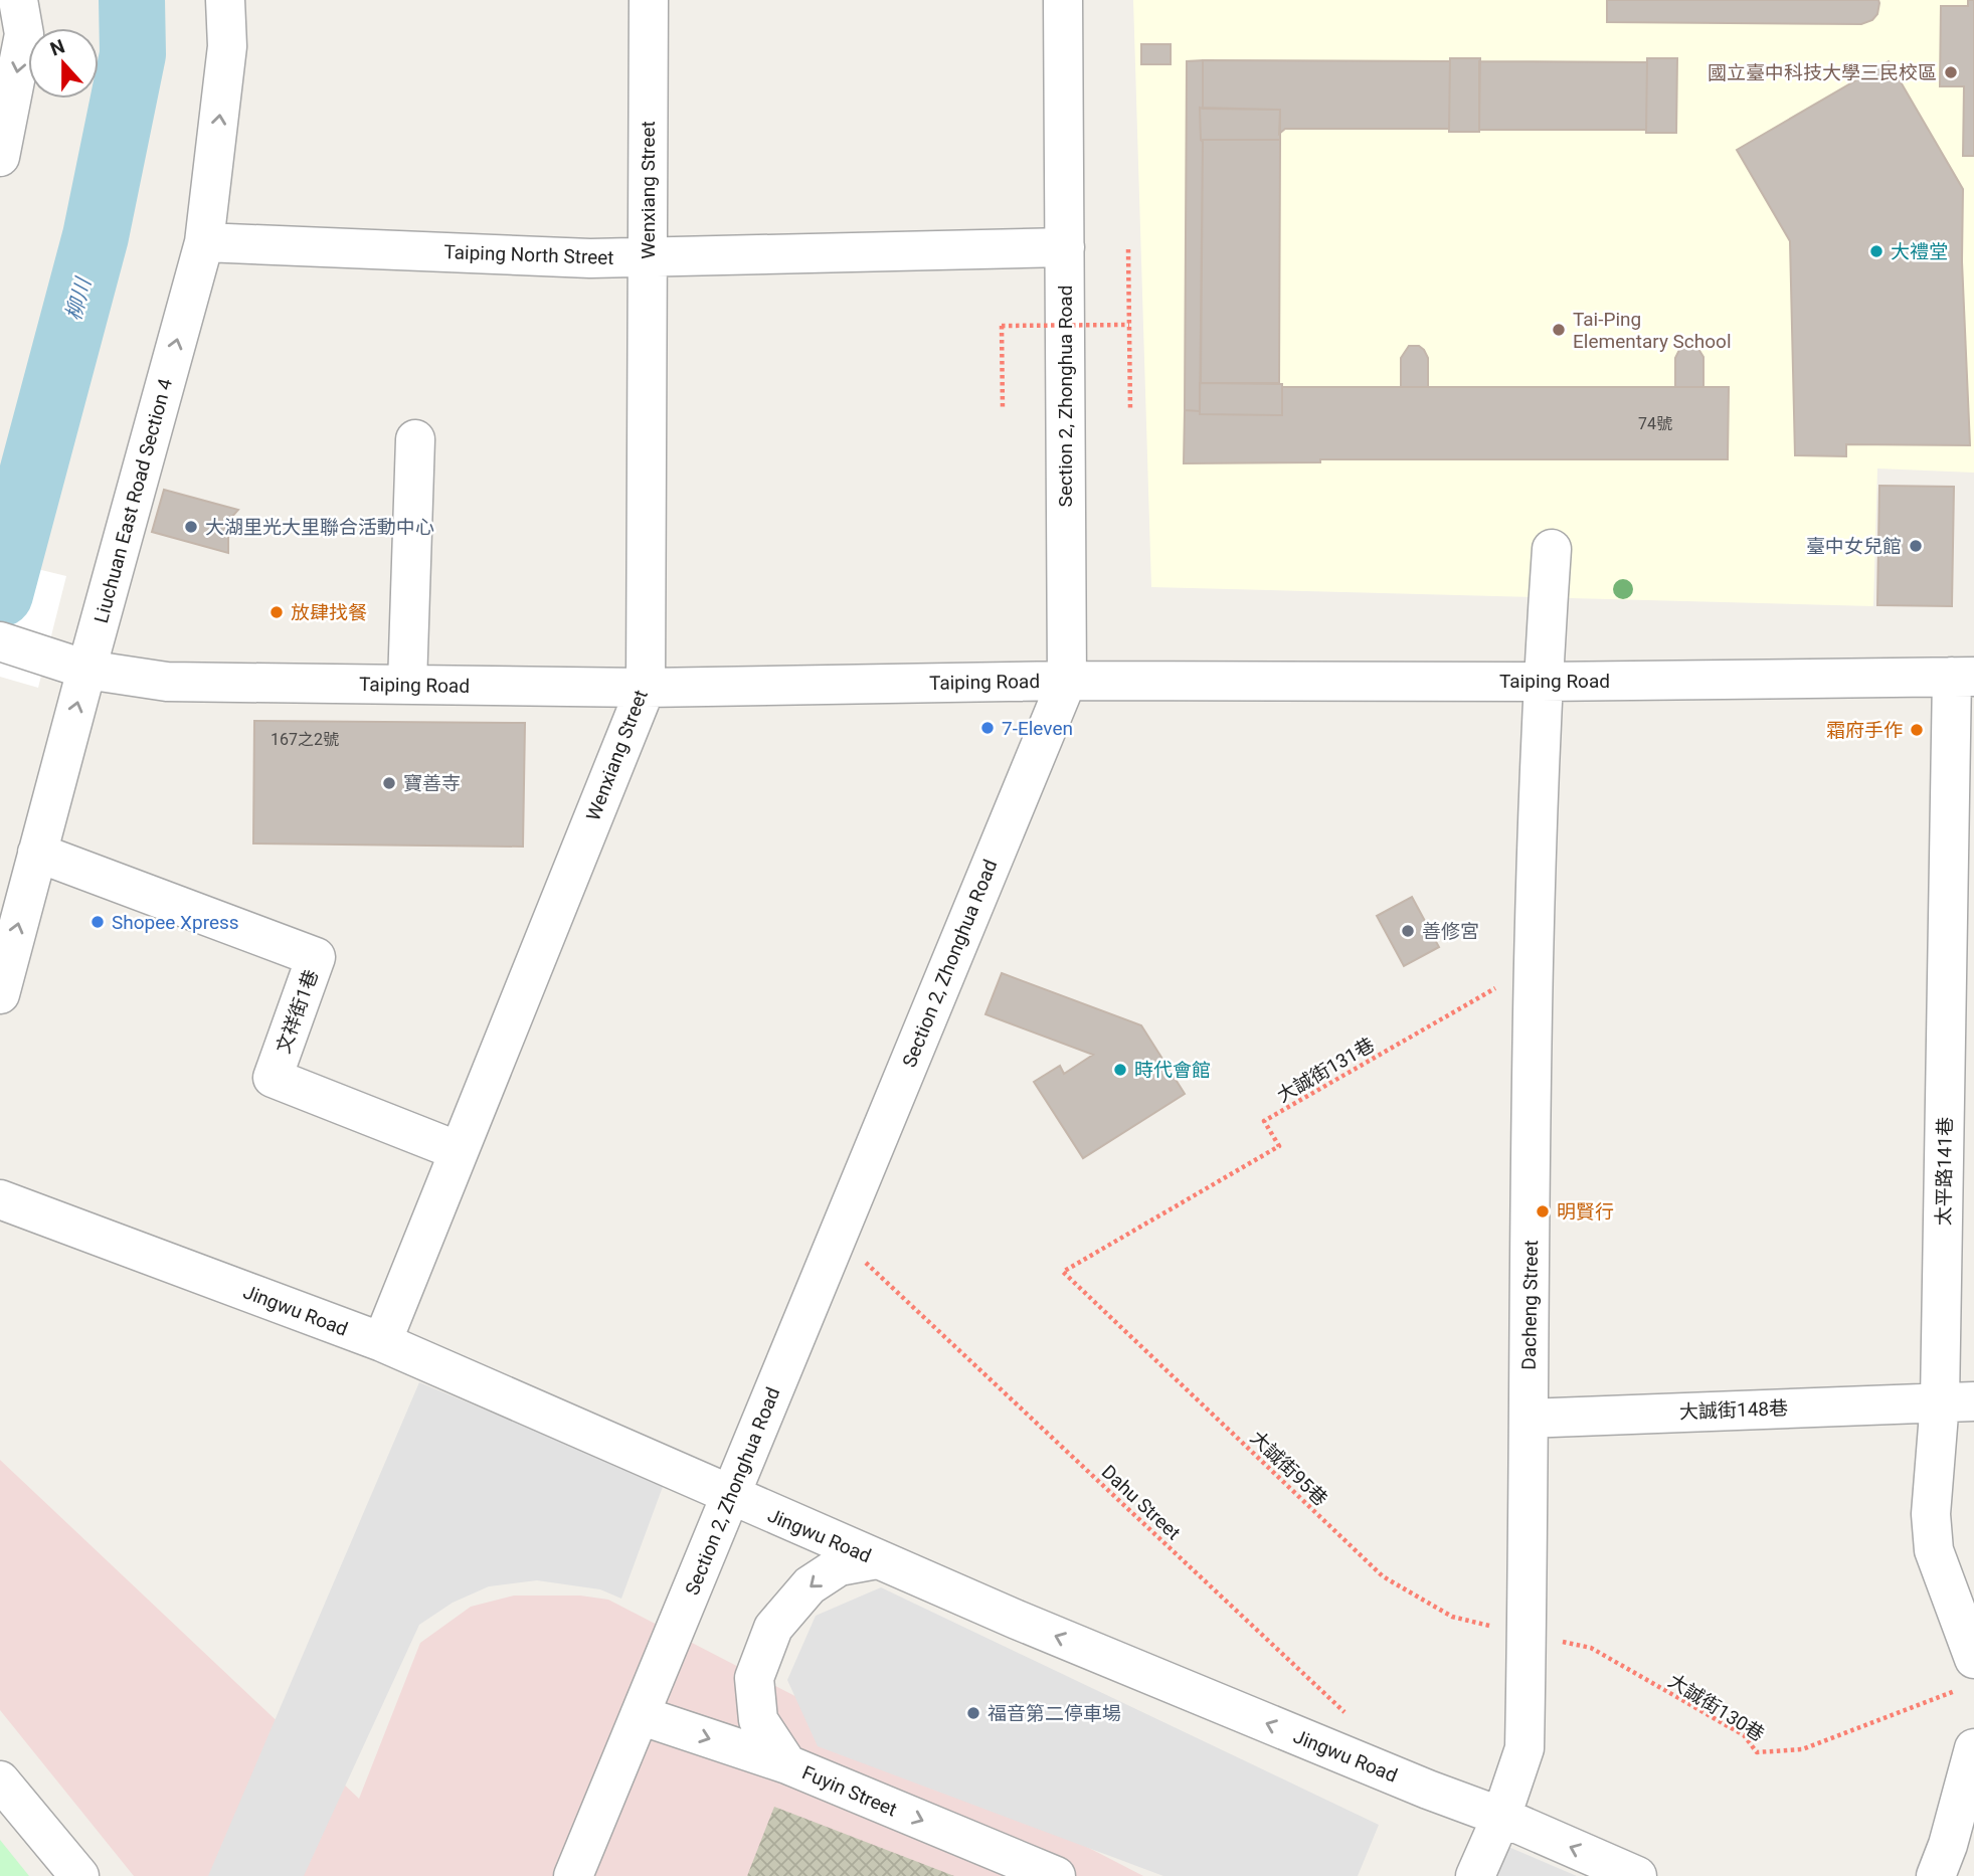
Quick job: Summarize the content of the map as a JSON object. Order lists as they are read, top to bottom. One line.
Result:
{"streets":{"street":["Wenxiang Street","Taiping North Street","Section 2, Zhonghua Road","Liuchuan East Road Section 4","Taiping Road","文祥街1巷","太平路141巷","Dacheng Street","Jingwu Road","大誠街148巷","Fuyin Street"],"path":["大誠街131巷","大誠街95巷","Dahu Street","大誠街130巷"]},"crossings":[["Wenxiang Street","Taiping North Street"],["Wenxiang Street","Taiping Road"],["Wenxiang Street","文祥街1巷"],["Wenxiang Street","Jingwu Road"],["Taiping North Street","Section 2, Zhonghua Road"],["Taiping North Street","Liuchuan East Road Section 4"],["Section 2, Zhonghua Road","Taiping Road"],["Section 2, Zhonghua Road","Jingwu Road"],["Section 2, Zhonghua Road","Dahu Street"],["Section 2, Zhonghua Road","Fuyin Street"],["Liuchuan East Road Section 4","Taiping Road"],["Liuchuan East Road Section 4","文祥街1巷"],["Taiping Road","太平路141巷"],["Taiping Road","Dacheng Street"],["大誠街131巷","Dacheng Street"],["大誠街131巷","大誠街95巷"],["太平路141巷","大誠街148巷"],["太平路141巷","大誠街130巷"],["Dacheng Street","Jingwu Road"],["Dacheng Street","大誠街148巷"],["Dacheng Street","大誠街95巷"],["Dacheng Street","大誠街130巷"],["大誠街95巷","大誠街130巷"]],"one_way":["Jingwu Road","Fuyin Street"],"water":["柳川"],"places":["國立臺中科技大學三民校區","大禮堂","Tai-Ping Elementary School","大湖里光大里聯合活動中心","臺中女兒館","放肆找餐","7-Eleven","霜府手作","寶善寺","Shopee Xpress","善修宮","時代會館","明賢行","福音第二停車場"],"house_numbers":["74號","167之2號"],"north":"top"}
